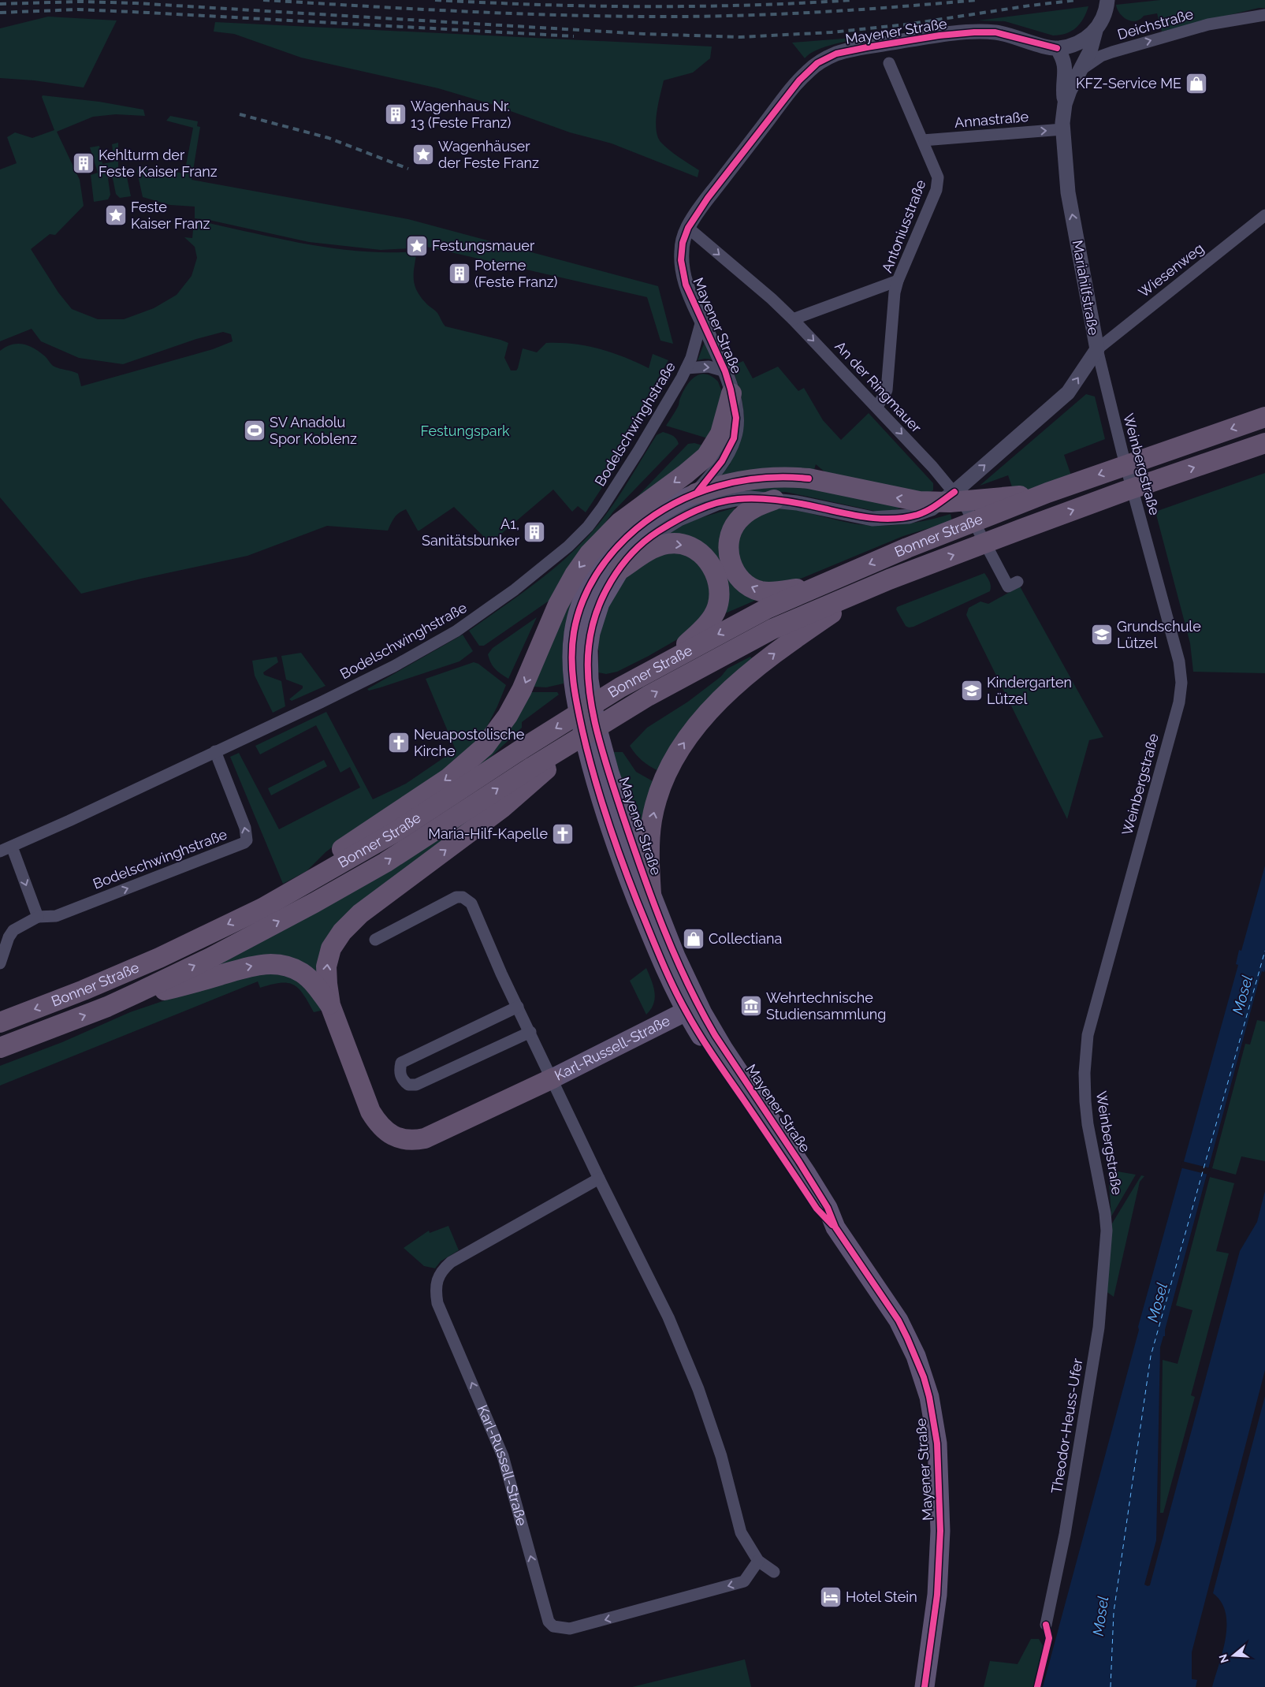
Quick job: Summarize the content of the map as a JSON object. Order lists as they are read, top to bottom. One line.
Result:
{"streets":{"highway":["Bonner Straße"],"main road":["Mayener Straße","Karl-Russell-Straße"],"street":["Deichstraße","Annastraße","Antoniusstraße","Wiesenweg","Mariahilfstraße","An der Ringmauer","Bodelschwinghstraße","Weinbergstraße","Theodor-Heuss-Ufer"]},"crossings":[["Deichstraße","Mariahilfstraße"],["Mayener Straße","Mariahilfstraße"],["Mayener Straße","An der Ringmauer"],["Mayener Straße","Bodelschwinghstraße"],["Mayener Straße","Karl-Russell-Straße"],["Annastraße","Antoniusstraße"],["Annastraße","Mariahilfstraße"],["Antoniusstraße","An der Ringmauer"],["Wiesenweg","Mariahilfstraße"],["Wiesenweg","Weinbergstraße"],["Mariahilfstraße","An der Ringmauer"],["Mariahilfstraße","Weinbergstraße"],["Weinbergstraße","Theodor-Heuss-Ufer"]],"one_way":["Deichstraße","Annastraße","Mariahilfstraße","An der Ringmauer"],"water":["Mosel"],"parks":["Festungspark"],"places":{"shop":["KFZ-Service ME","Collectiana"],"building":["Wagenhaus Nr. 13 (Feste Franz)","Kehlturm der Feste Kaiser Franz","Poterne (Feste Franz)","A1, Sanitätsbunker"],"place":["Wagenhäuser der Feste Franz","Feste Kaiser Franz","Festungsmauer"],"sports":["SV Anadolu Spor Koblenz"],"school or university":["Grundschule Lützel","Kindergarten Lützel"],"church":["Neuapostolische Kirche","Maria-Hilf-Kapelle"],"museum":["Wehrtechnische Studiensammlung"],"hotel":["Hotel Stein"]},"north":"left"}
